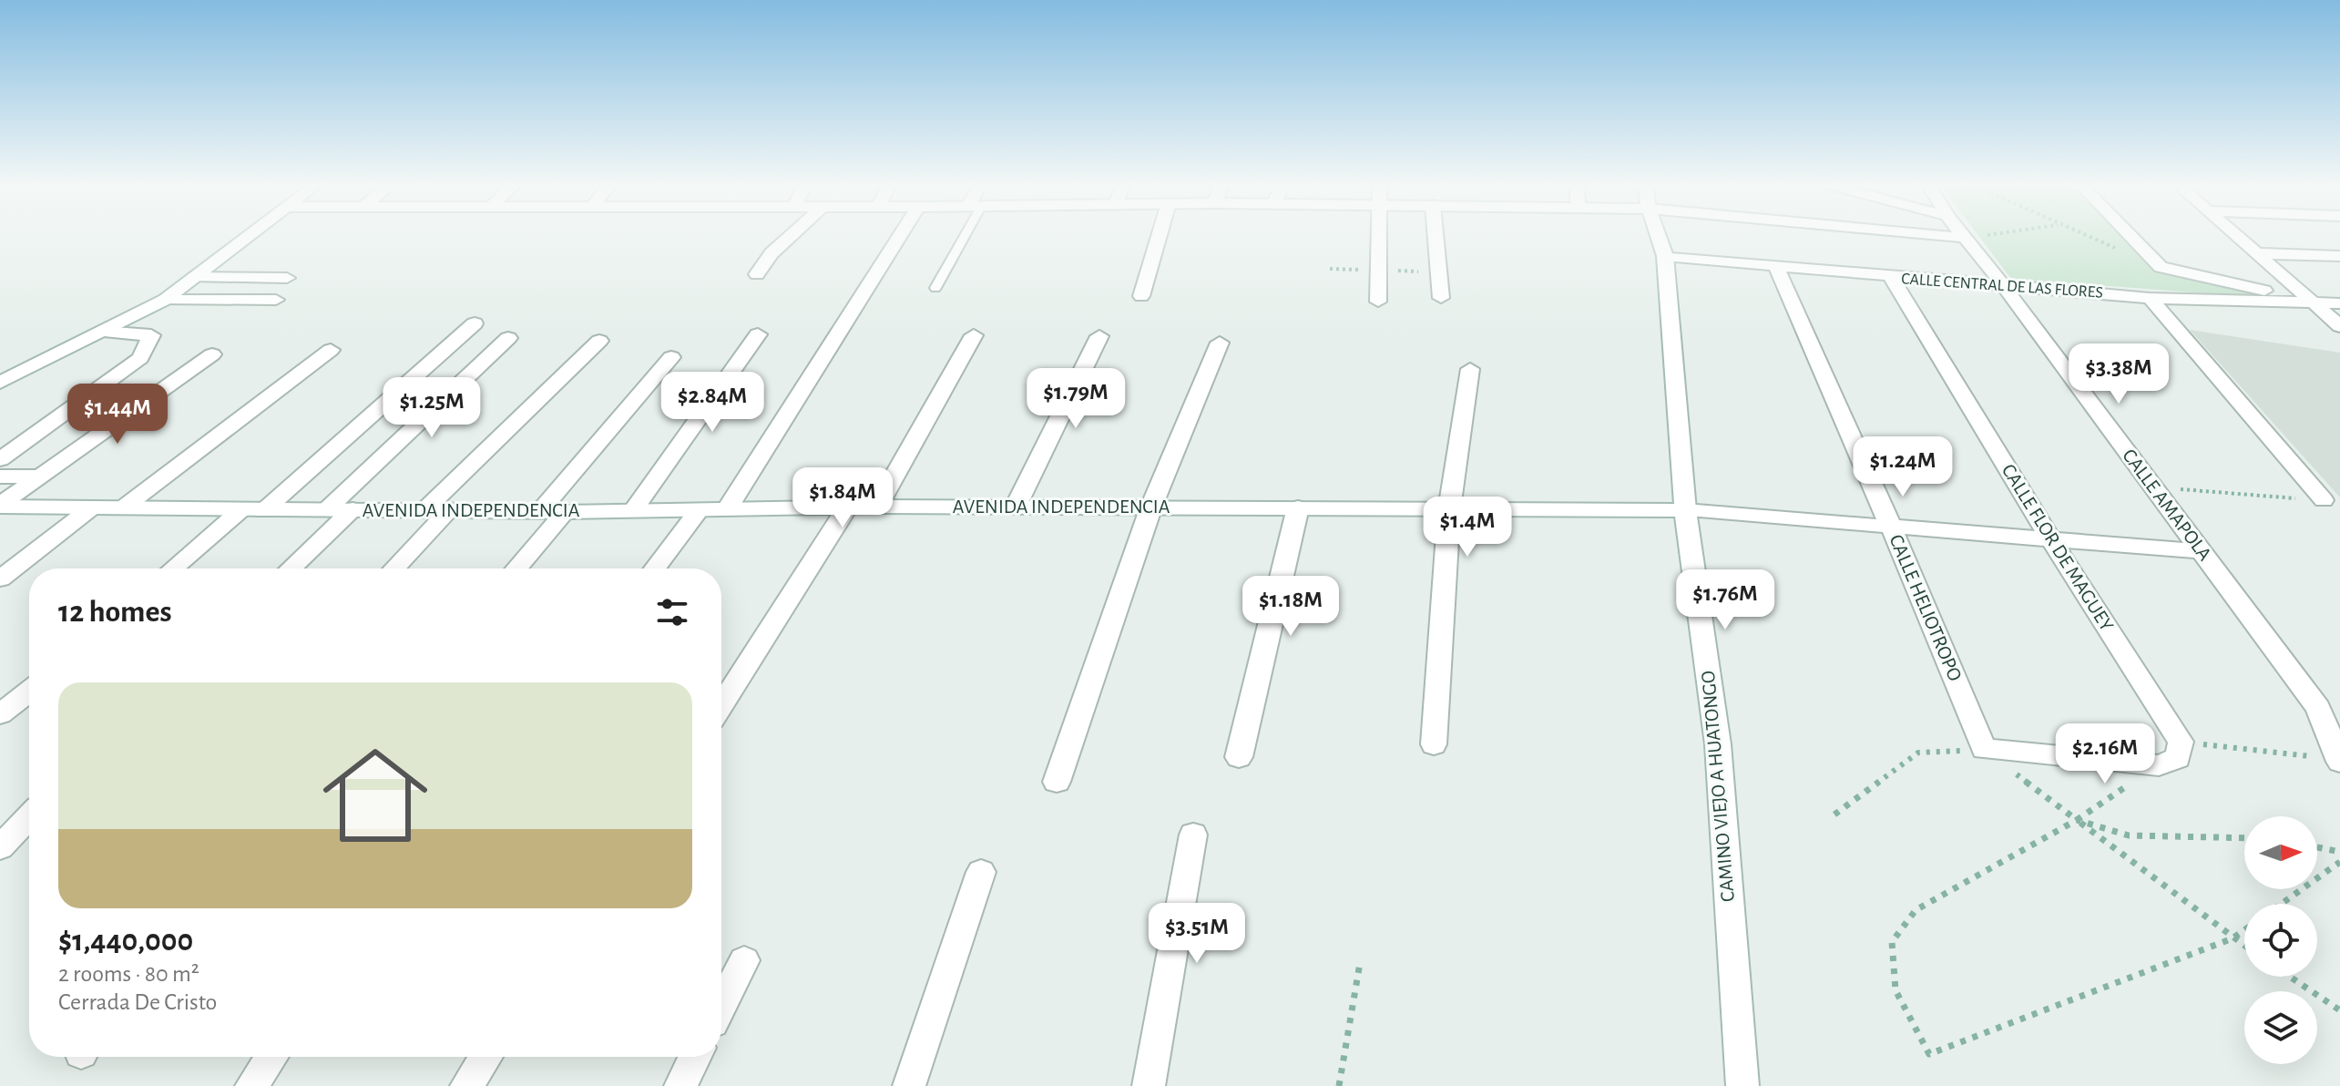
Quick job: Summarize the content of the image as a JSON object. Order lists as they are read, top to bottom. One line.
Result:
{"streets":{"street":["CALLE CENTRAL DE LAS FLORES","CALLE AMAPOLA","AVENIDA INDEPENDENCIA","CALLE FLOR DE MAGUEY","CALLE HELIOTROPO","CAMINO VIEJO A HUATONGO"]},"crossings":[["CALLE CENTRAL DE LAS FLORES","CALLE AMAPOLA"],["CALLE CENTRAL DE LAS FLORES","CALLE FLOR DE MAGUEY"],["CALLE CENTRAL DE LAS FLORES","CALLE HELIOTROPO"],["CALLE CENTRAL DE LAS FLORES","CAMINO VIEJO A HUATONGO"],["CALLE AMAPOLA","AVENIDA INDEPENDENCIA"],["AVENIDA INDEPENDENCIA","CALLE FLOR DE MAGUEY"],["AVENIDA INDEPENDENCIA","CALLE HELIOTROPO"],["AVENIDA INDEPENDENCIA","CAMINO VIEJO A HUATONGO"]],"north":"right","page":{"price":["$3.38M","$1.79M","$2.84M","$1.25M","$1.44M","$1.24M","$1.84M","$1.4M","$1.76M","$1.18M","$2.16M","$3.51M"],"heading":"12 homes","list":[{"name":"$1,440,000","note":"2 rooms · 80 m² · Cerrada De Cristo"}]}}
